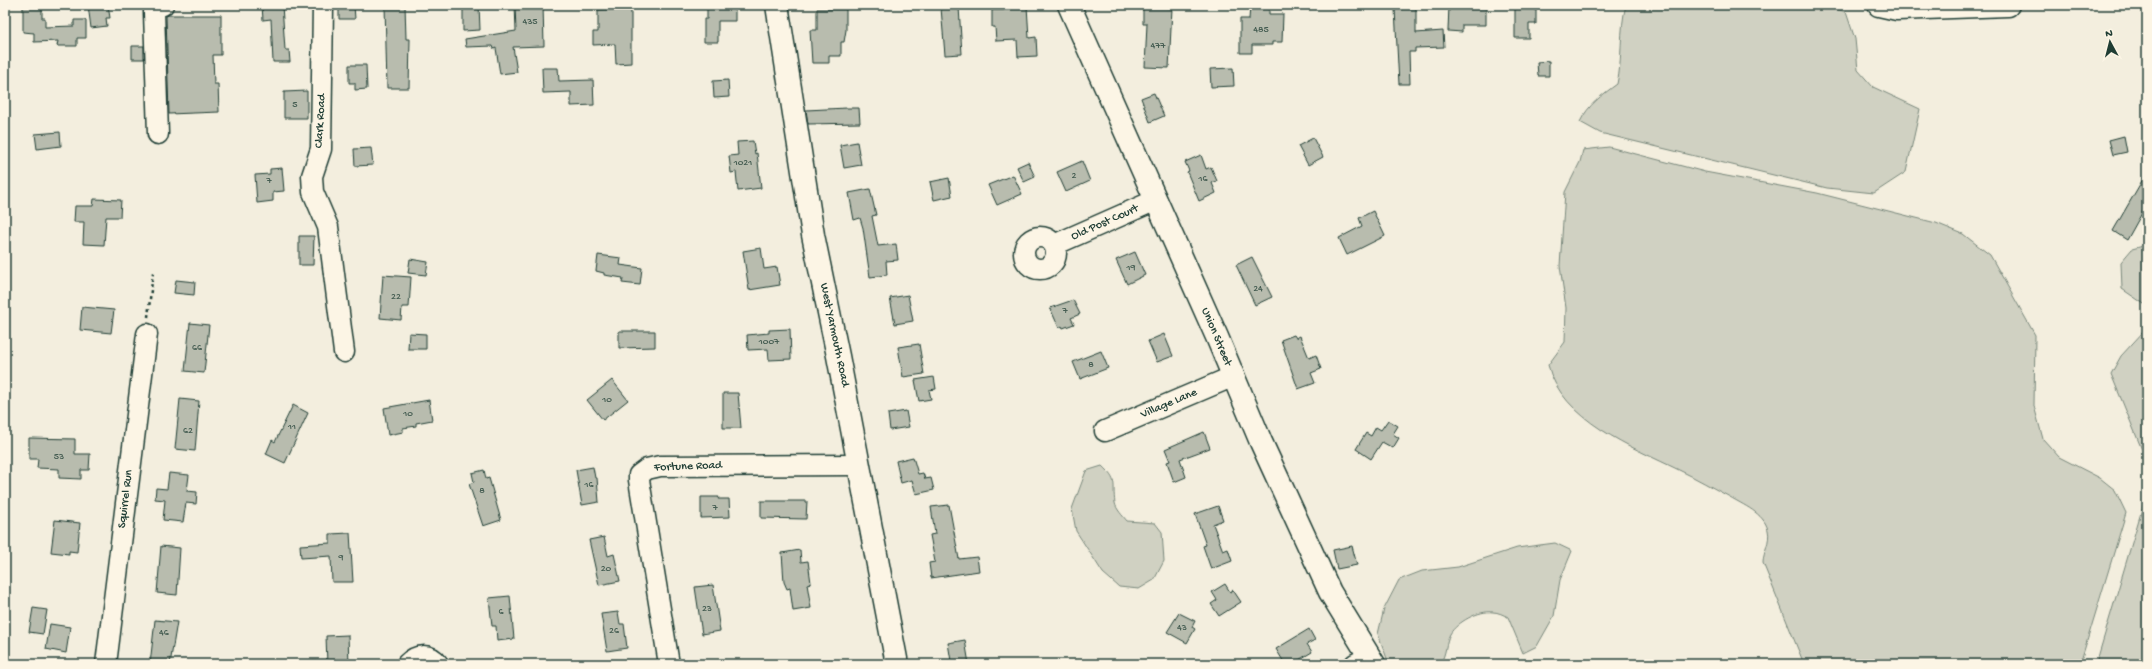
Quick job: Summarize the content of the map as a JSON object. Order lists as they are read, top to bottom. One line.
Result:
{"streets":{"main road":["West Yarmouth Road","Union Street"],"street":["Clark Road","Old Post Court","Village Lane","Fortune Road","Squirrel Run"]},"crossings":[["Old Post Court","Union Street"],["West Yarmouth Road","Fortune Road"],["Union Street","Village Lane"]],"house_numbers":["435","485","477","5","1021","2","16","7","19","24","22","7","1007","66","8","10","10","11","62","53","16","8","7","9","20","23","6","43","26","46"],"north":"top"}
